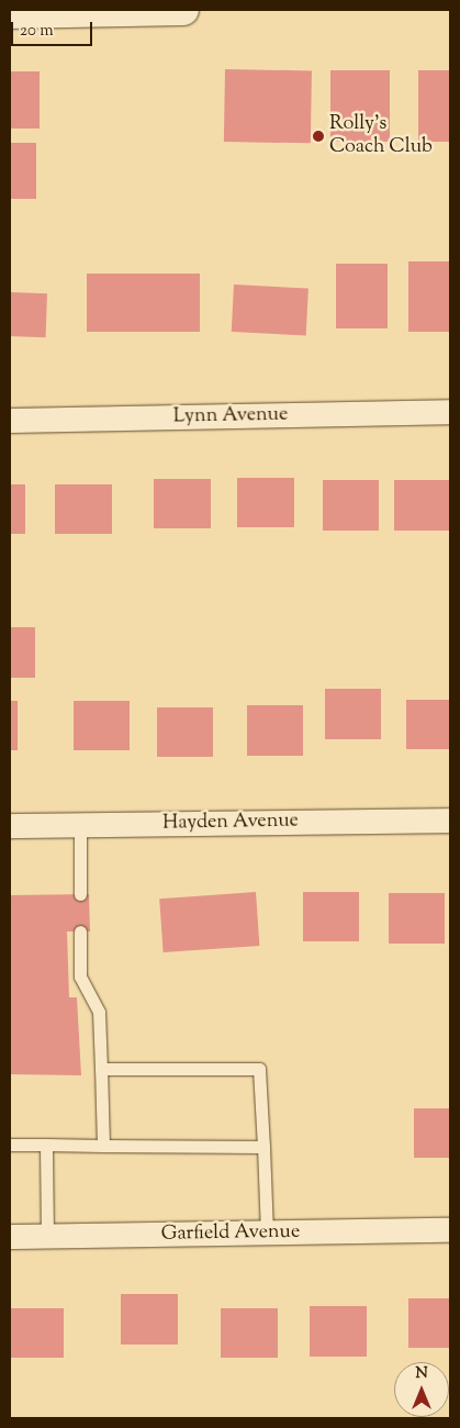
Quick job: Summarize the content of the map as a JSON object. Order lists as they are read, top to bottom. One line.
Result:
{"streets":{"street":["Lynn Avenue","Hayden Avenue","Garfield Avenue"]},"places":["Rolly's Coach Club"],"scale_bar":"20 m","north":"top"}
